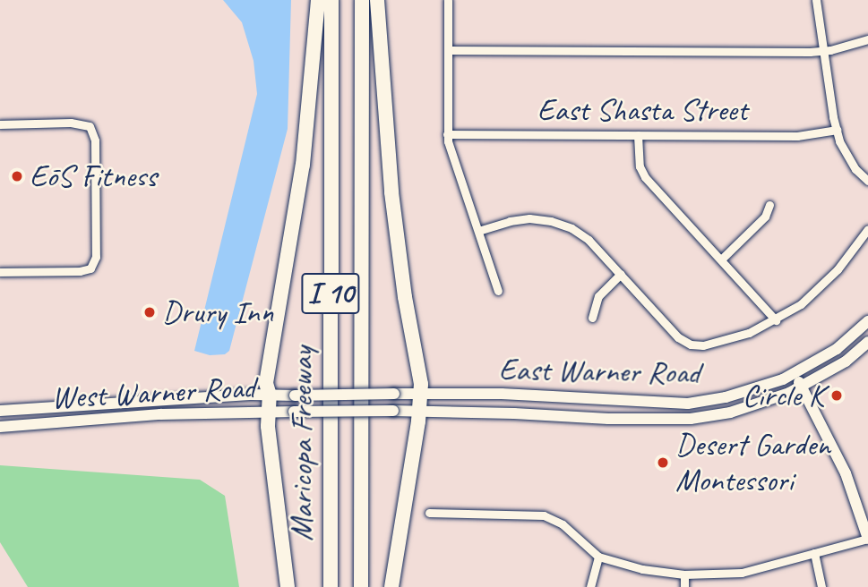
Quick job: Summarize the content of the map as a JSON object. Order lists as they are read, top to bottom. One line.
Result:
{"streets":{"highway":["I 10","Maricopa Freeway"],"main road":["East Warner Road","West Warner Road"],"street":["East Shasta Street"]},"crossings":[["East Warner Road","West Warner Road"]],"places":["EōS Fitness","Drury Inn","Circle K","Desert Garden Montessori"]}
